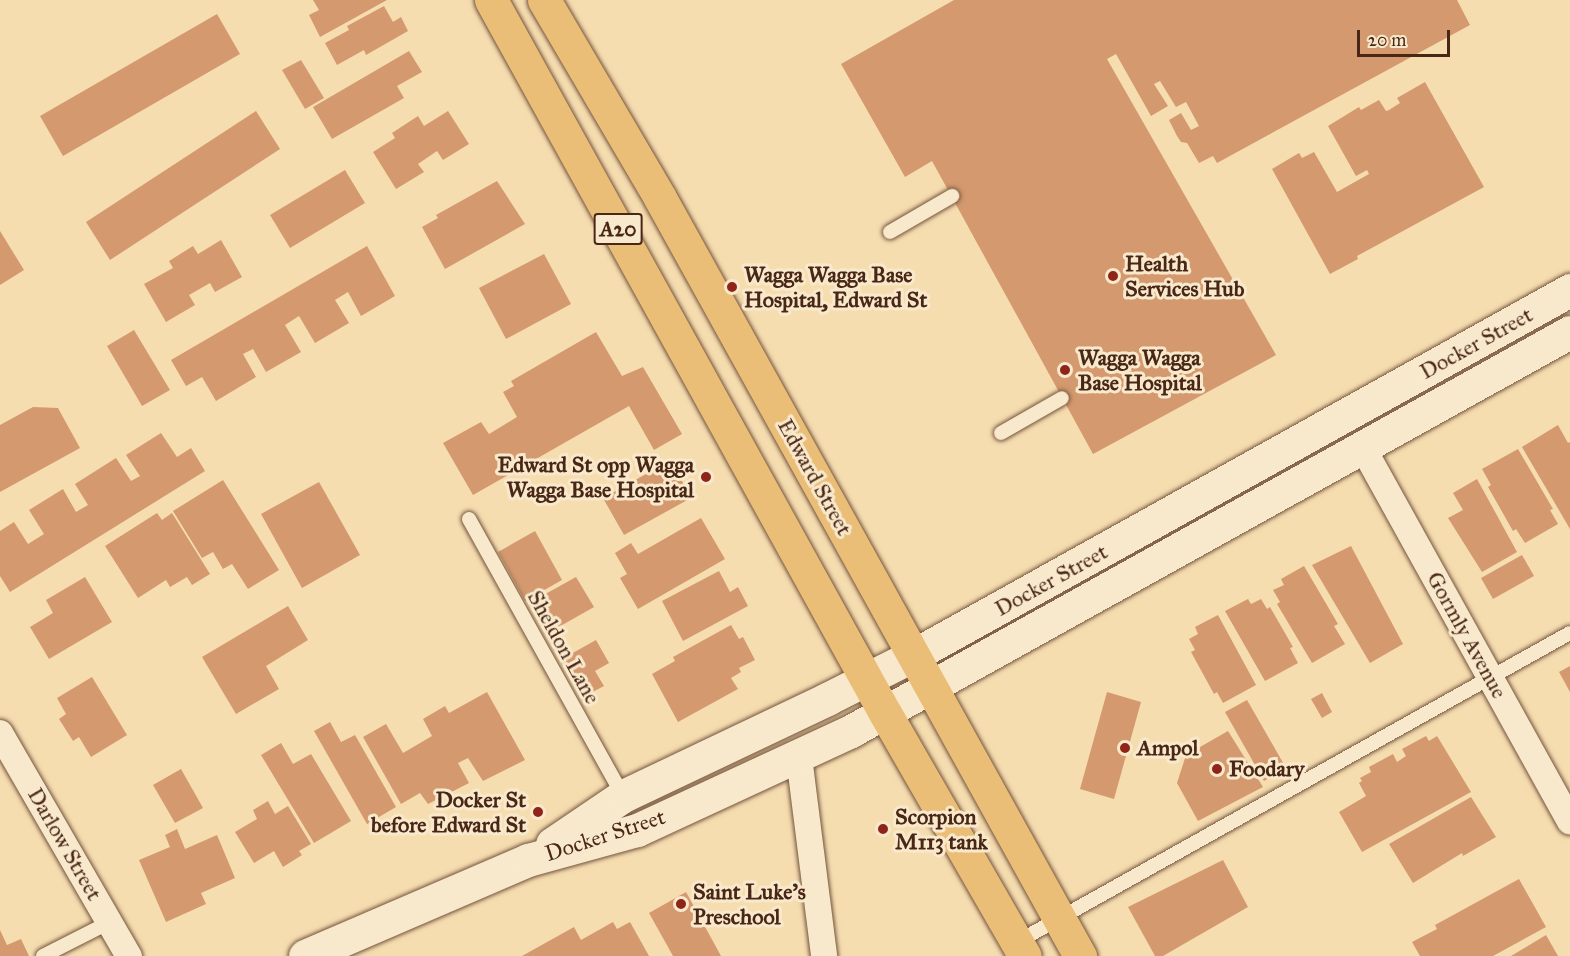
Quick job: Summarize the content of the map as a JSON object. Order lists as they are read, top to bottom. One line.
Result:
{"streets":{"highway":["A20","Edward Street"],"main road":["Docker Street"],"street":["Gormly Avenue","Darlow Street"],"lane":["Sheldon Lane"]},"crossings":[["A20","Docker Street"],["Docker Street","Edward Street"],["Docker Street","Gormly Avenue"],["Docker Street","Sheldon Lane"]],"places":["Health Services Hub","Wagga Wagga Base Hospital, Edward St","Wagga Wagga Base Hospital","Edward St opp Wagga Wagga Base Hospital","Ampol","Foodary","Docker St before Edward St","Scorpion M113 tank","Saint Luke’s Preschool"],"scale_bar":"20 m"}
